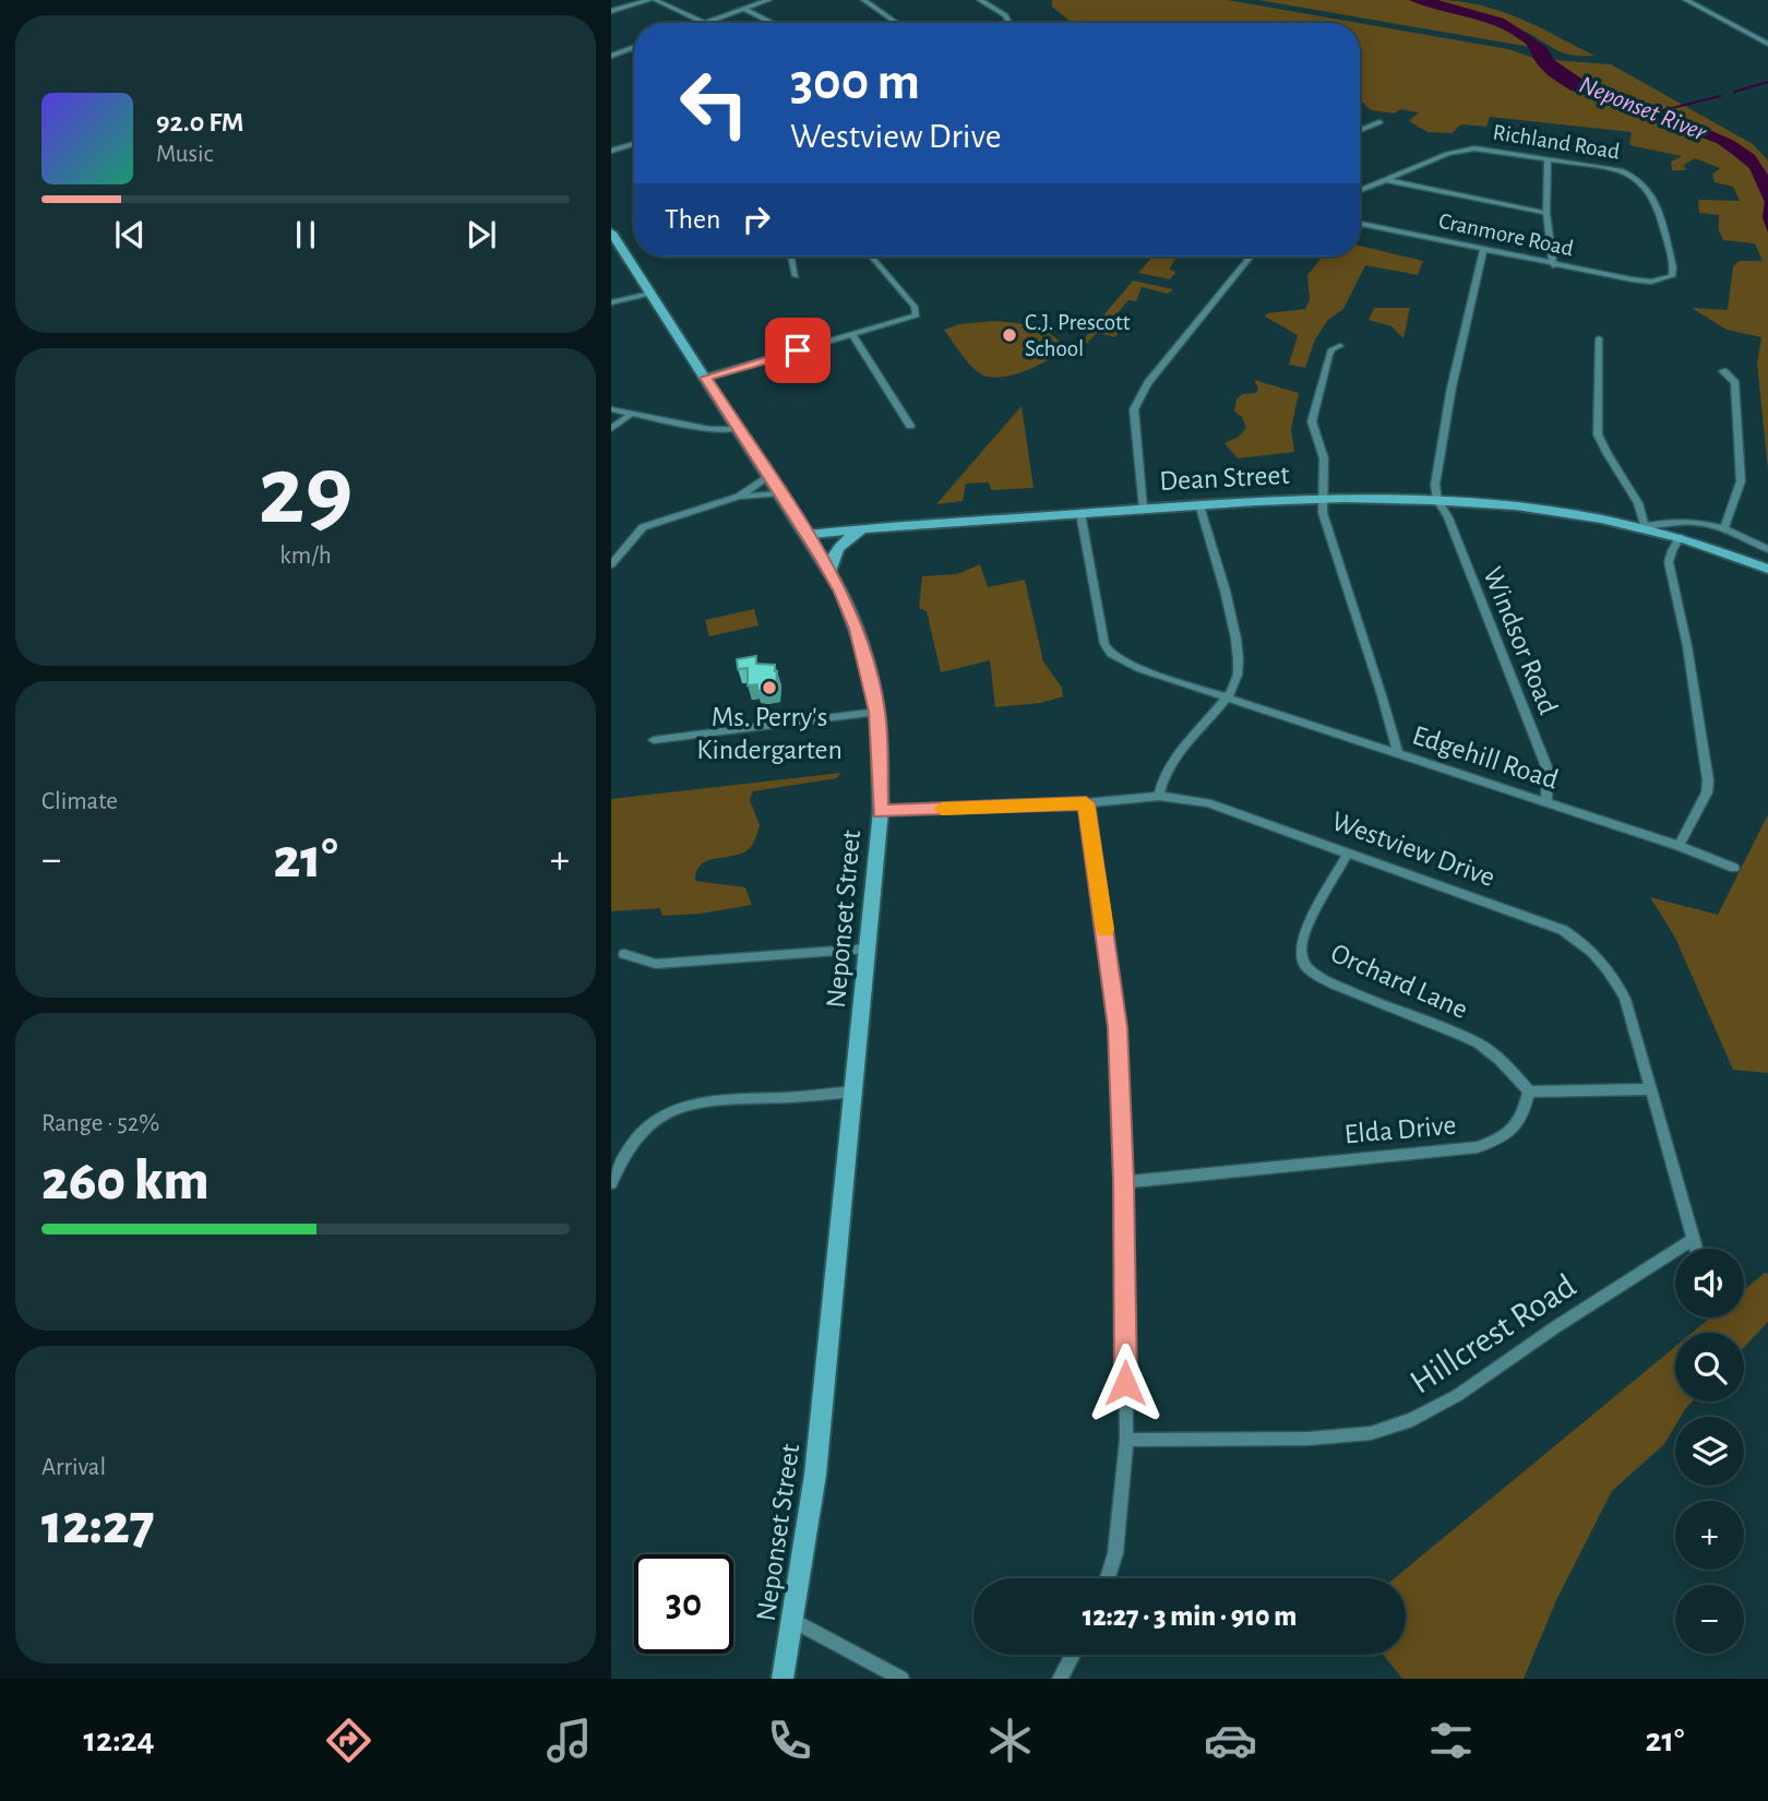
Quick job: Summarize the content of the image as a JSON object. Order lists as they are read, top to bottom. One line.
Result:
{"streets":{"main road":["Dean Street","Neponset Street"],"street":["Richland Road","Cranmore Road","Windsor Road","Edgehill Road","Westview Drive","Orchard Lane","Elda Drive","Hillcrest Road"]},"crossings":[["Richland Road","Cranmore Road"],["Dean Street","Windsor Road"],["Dean Street","Edgehill Road"],["Dean Street","Neponset Street"],["Windsor Road","Edgehill Road"],["Westview Drive","Neponset Street"],["Westview Drive","Orchard Lane"],["Westview Drive","Hillcrest Road"],["Orchard Lane","Elda Drive"]],"water":["Neponset River"],"places":["C.J. Prescott School","Ms. Perry's Kindergarten"],"page":{"turn":["300 m","Westview Drive"],"song":["92.0 FM","Music"],"then":"Then","tile":[["29","km/h"],"Climate",["Range · 52%","260 km"],["Arrival","12:27"]],"heat":["−","21°","+"],"map_buttons":["+","−"],"limit":"30","trip":"12:27 · 3 min · 910 m","tabs":["12:24","21°"]}}
